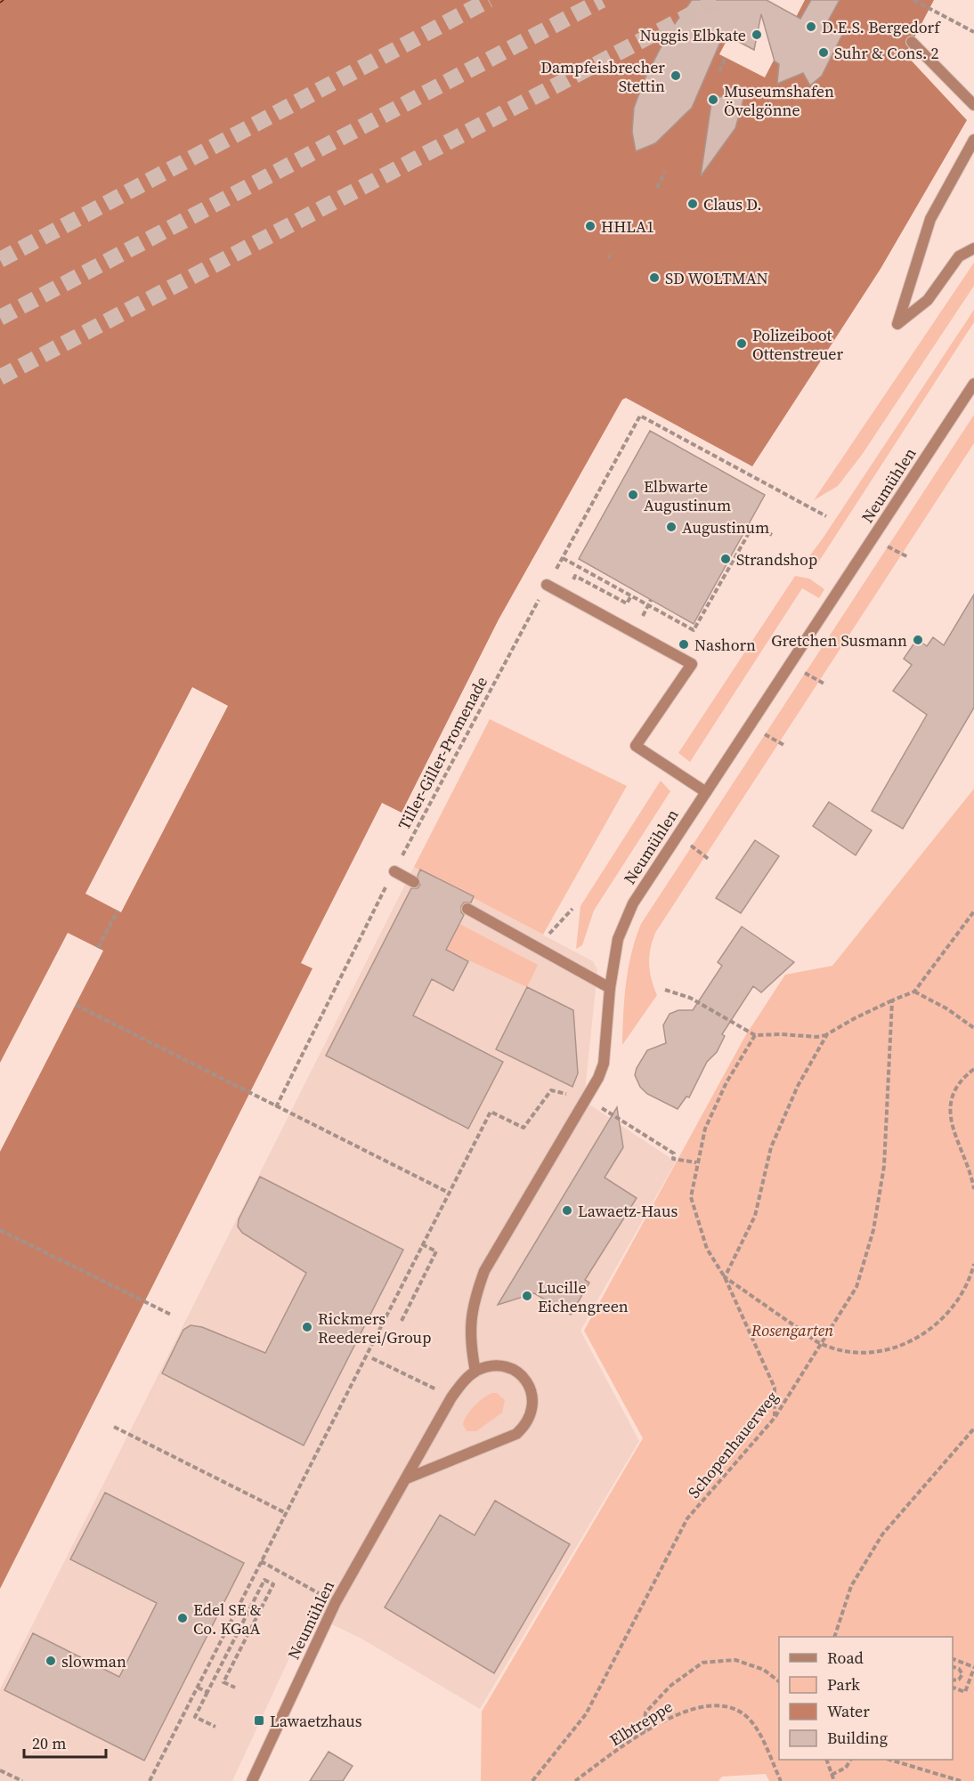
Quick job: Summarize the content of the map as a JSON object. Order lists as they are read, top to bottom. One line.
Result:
{"streets":{"street":["Neumühlen"],"path":["Tiller-Giller-Promenade","Schopenhauerweg","Elbtreppe"]},"parks":["Rosengarten"],"places":{"other":["D.E.S. Bergedorf","Nuggis Elbkate","Suhr & Cons. 2","Dampfeisbrecher Stettin","Museumshafen Övelgönne","Claus D.","HHLA1","SD WOLTMAN","Polizeiboot Ottenstreuer","Elbwarte Augustinum","Augustinum","Strandshop","Gretchen Susmann","Nashorn","Lawaetz-Haus","Lucille Eichengreen","Rickmers Reederei/Group","Edel SE & Co. KGaA","slowman"],"transit":["Lawaetzhaus"]},"legend":["Road","Park","Water","Building"],"scale_bar":"20 m"}
